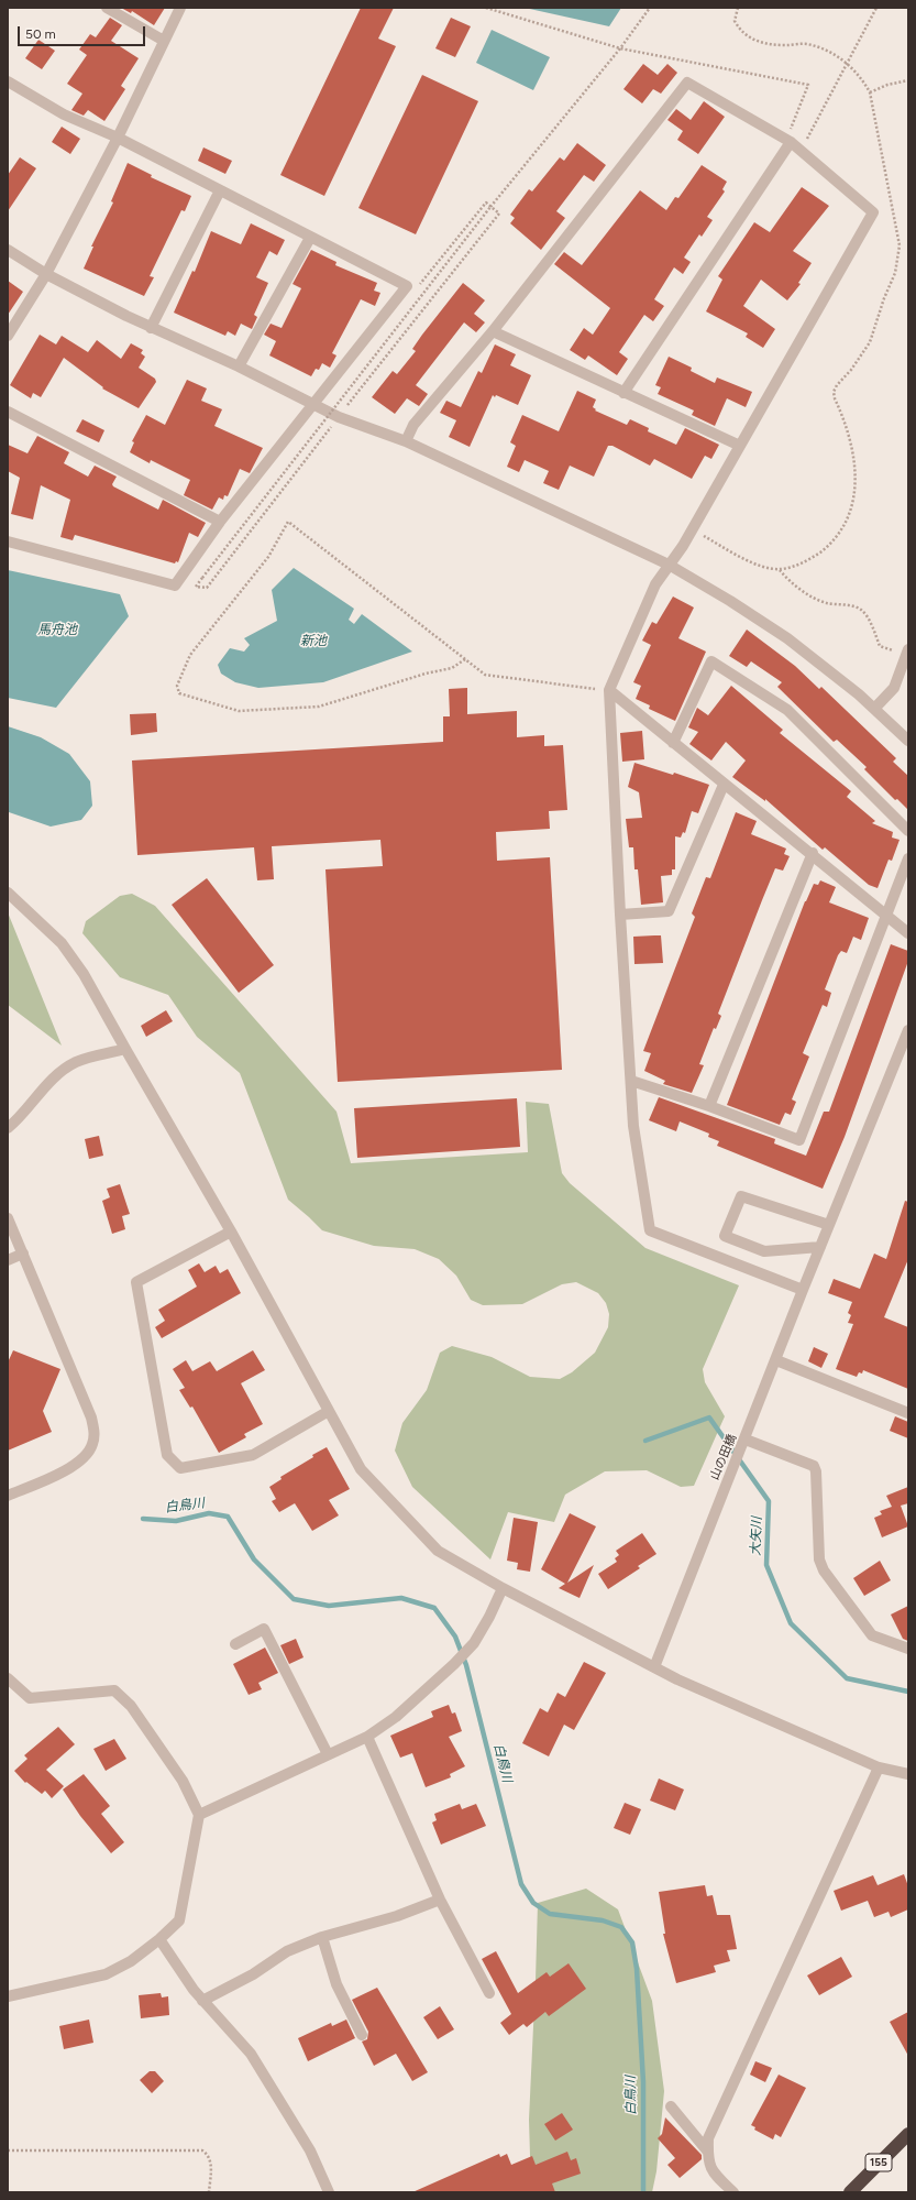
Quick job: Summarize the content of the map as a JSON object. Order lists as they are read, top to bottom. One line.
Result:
{"streets":{"highway":["155"],"street":["山の田橋"]},"water":["馬舟池","新池","白鳥川","大矢川"],"scale_bar":"50 m"}
